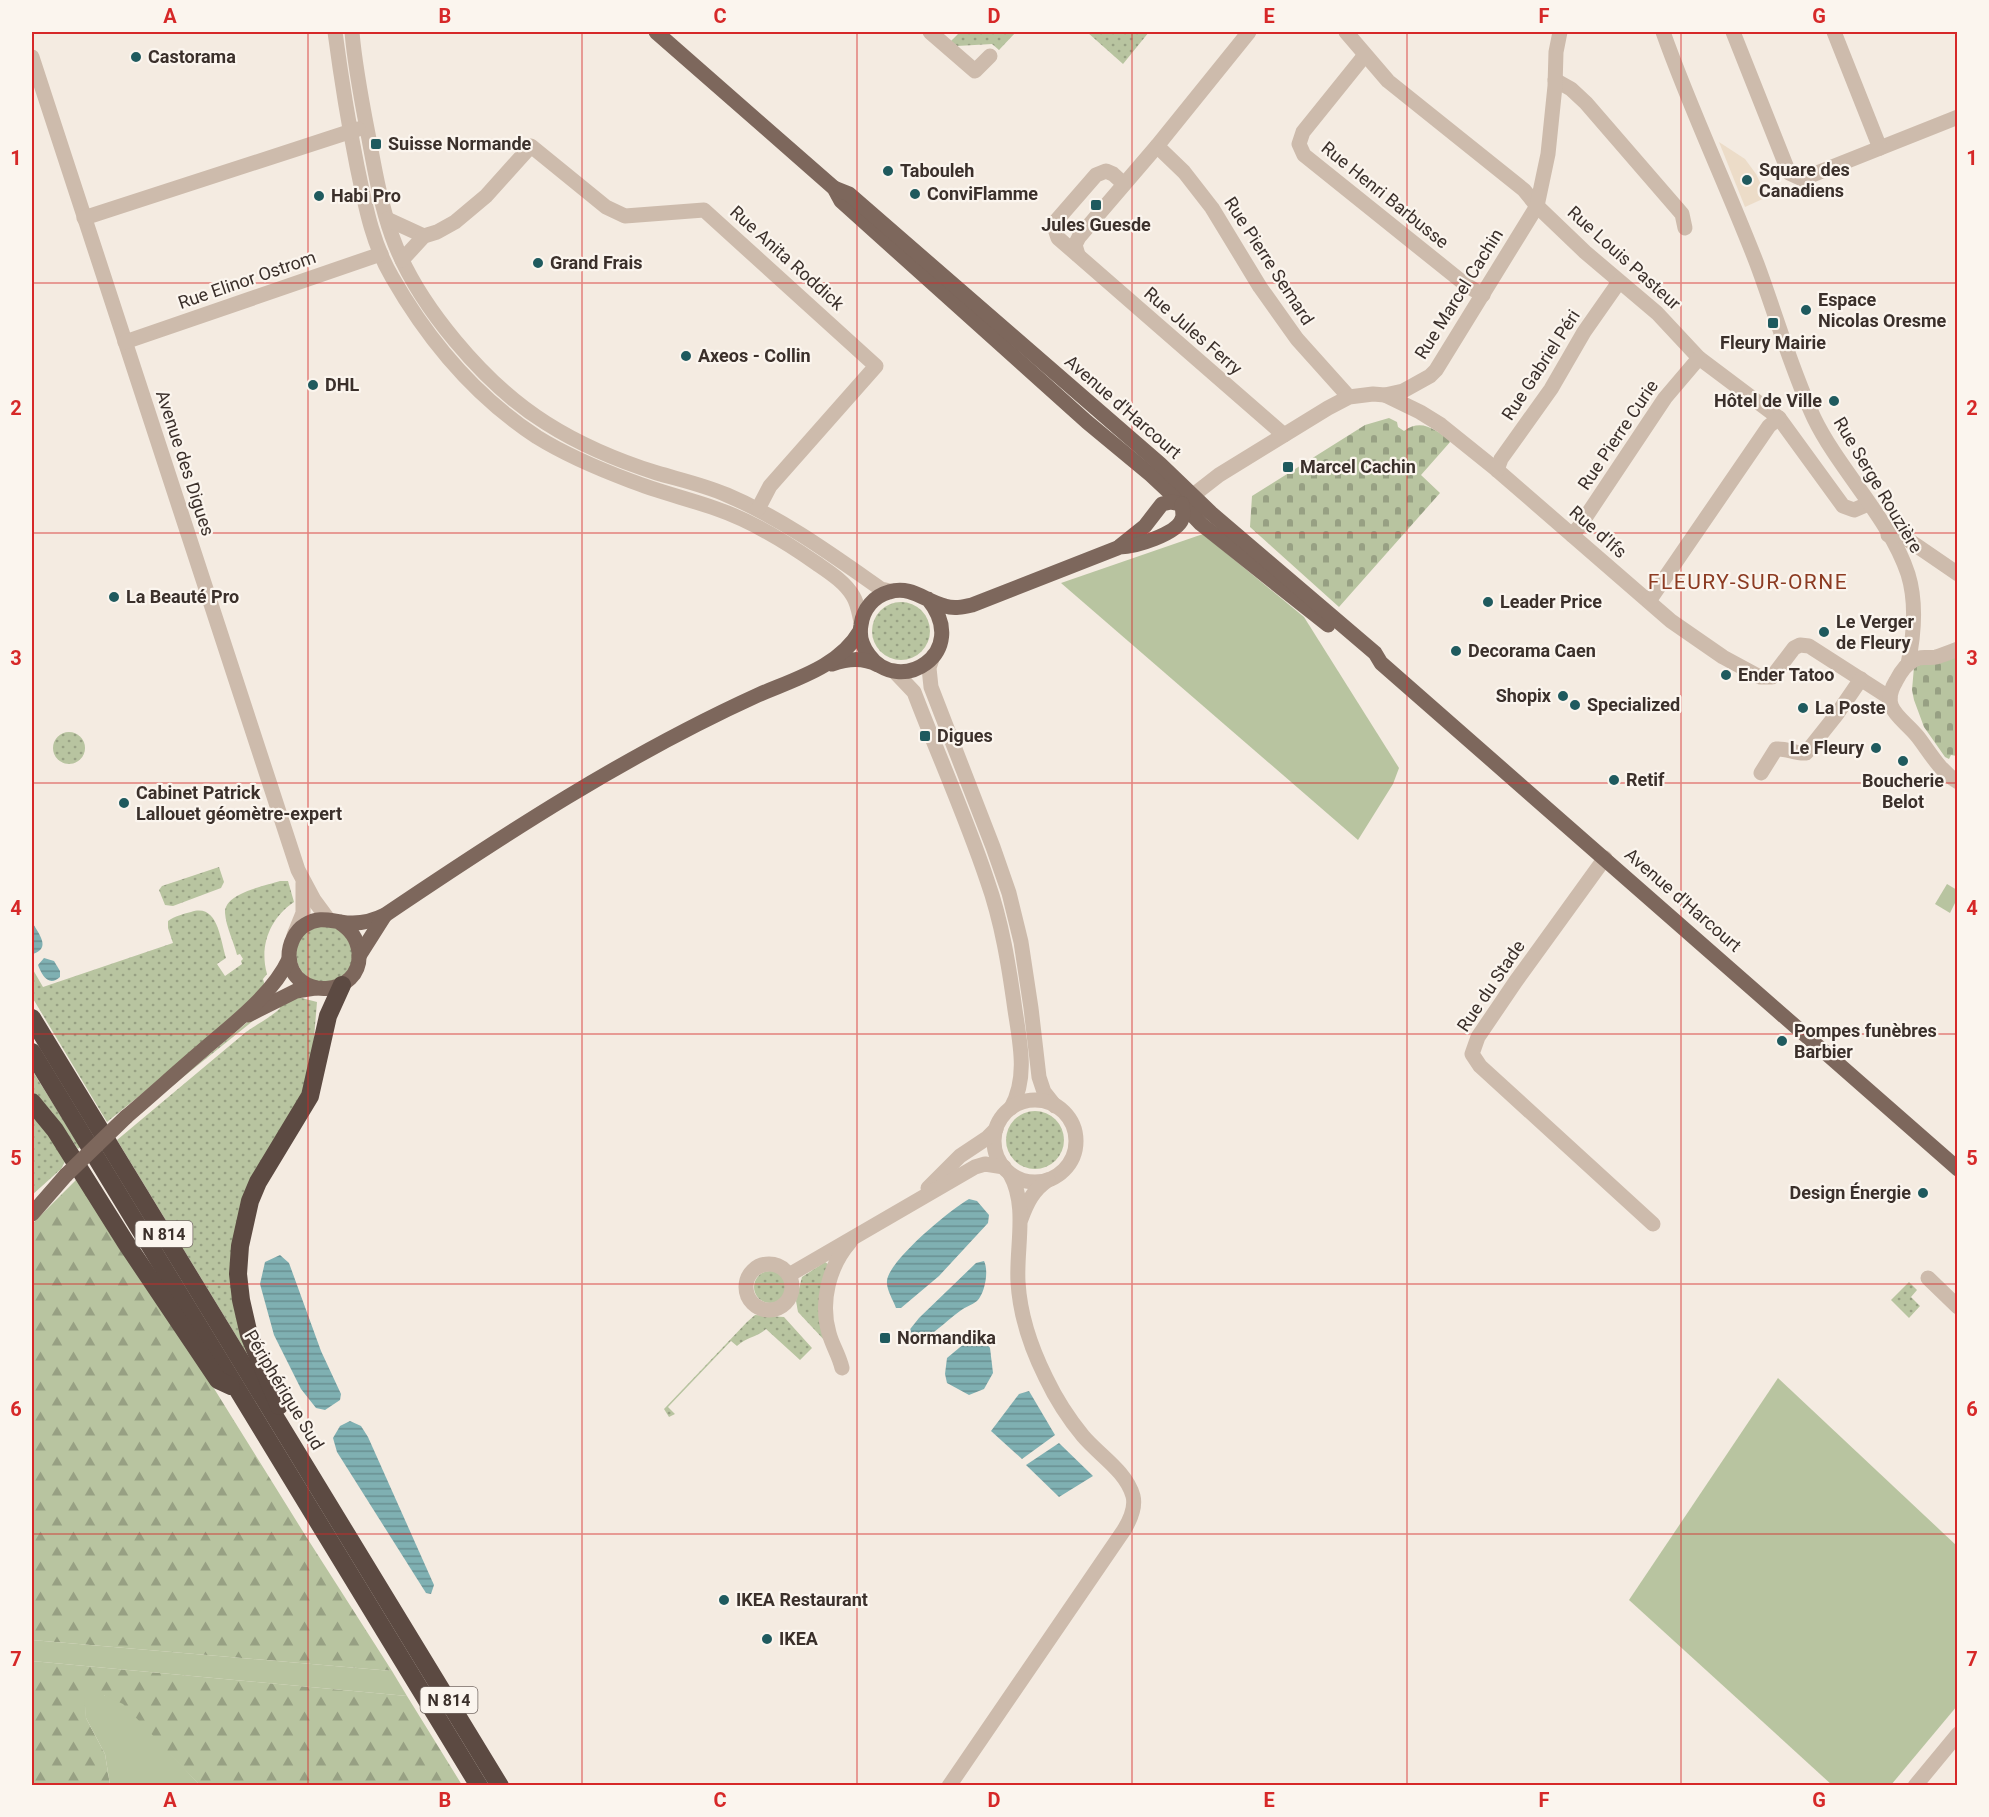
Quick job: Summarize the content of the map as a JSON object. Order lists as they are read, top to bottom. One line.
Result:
{"streets":{"highway":["N 814","Périphérique Sud"],"main road":["Avenue d'Harcourt"],"street":["Rue Henri Barbusse","Rue Anita Roddick","Rue Louis Pasteur","Rue Pierre Semard","Rue Elinor Ostrom","Rue Marcel Cachin","Rue Jules Ferry","Rue Gabriel Péri","Rue Pierre Curie","Avenue des Digues","Rue Serge Rouzière","Rue d'Ifs","Rue du Stade"]},"crossings":[["Rue Henri Barbusse","Rue Louis Pasteur"],["Rue Henri Barbusse","Rue Marcel Cachin"],["Rue Louis Pasteur","Rue Marcel Cachin"],["Rue Louis Pasteur","Rue Gabriel Péri"],["Rue Louis Pasteur","Rue Pierre Curie"],["Rue Louis Pasteur","Rue Serge Rouzière"],["Rue Pierre Semard","Rue Marcel Cachin"],["Rue Elinor Ostrom","Avenue des Digues"],["Rue Marcel Cachin","Rue Jules Ferry"],["Rue Marcel Cachin","Avenue d'Harcourt"],["Rue Marcel Cachin","Rue d'Ifs"],["Rue Gabriel Péri","Rue d'Ifs"],["Avenue d'Harcourt","Rue du Stade"],["Rue Pierre Curie","Rue d'Ifs"],["N 814","Périphérique Sud"]],"districts":["FLEURY-SUR-ORNE"],"places":{"other":["Castorama","Tabouleh","Square des Canadiens","ConviFlamme","Habi Pro","Grand Frais","Espace Nicolas Oresme","Axeos - Collin","DHL","Hôtel de Ville","La Beauté Pro","Leader Price","Le Verger de Fleury","Decorama Caen","Ender Tatoo","Shopix","Specialized","La Poste","Le Fleury","Boucherie Belot","Retif","Cabinet Patrick Lallouet géomètre-expert","Pompes funèbres Barbier","Design Énergie","IKEA Restaurant","IKEA"],"transit":["Suisse Normande","Jules Guesde","Fleury Mairie","Marcel Cachin","Digues","Normandika"]},"grid":{"columns":["A","B","C","D","E","F","G"],"rows":["1","2","3","4","5","6","7"]}}
